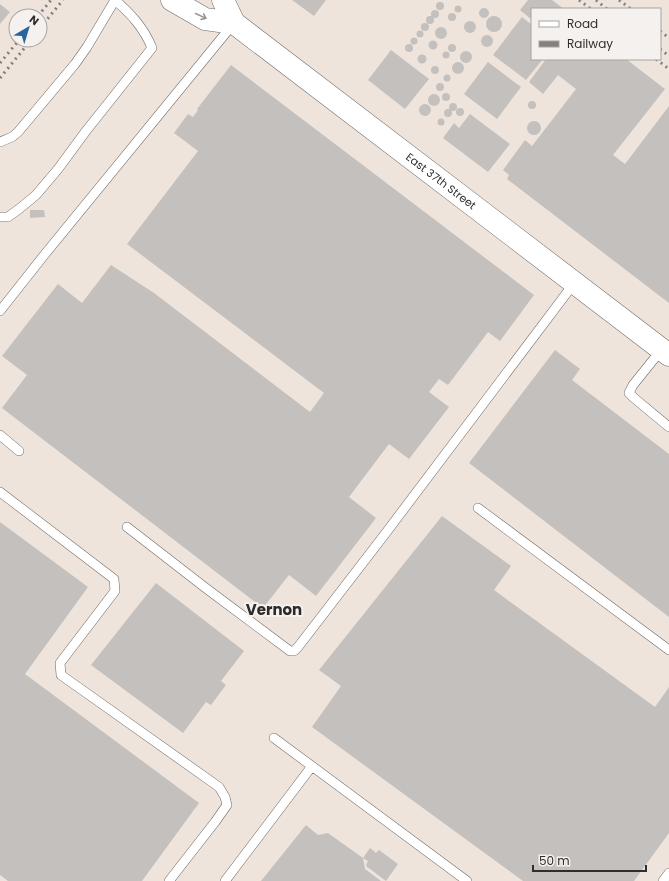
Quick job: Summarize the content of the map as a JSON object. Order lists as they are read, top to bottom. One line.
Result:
{"streets":{"main road":["East 37th Street"]},"districts":["Vernon"],"legend":["Road","Railway"],"scale_bar":"50 m","north":"top right"}
